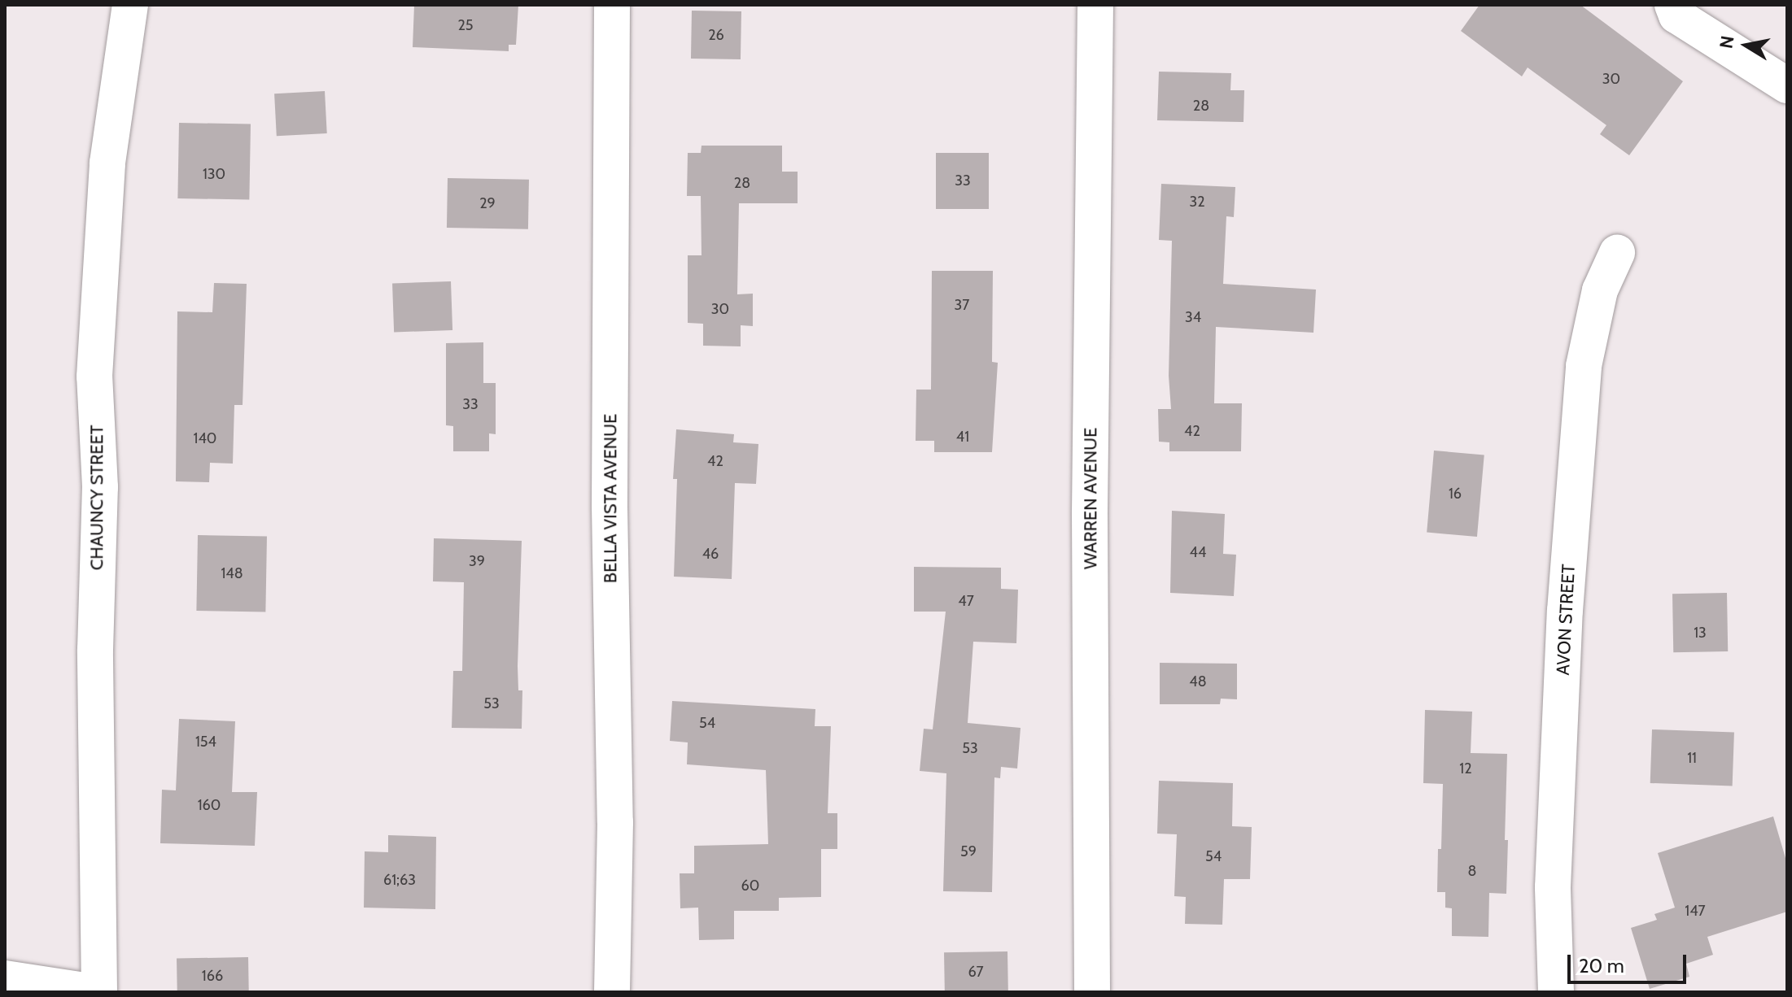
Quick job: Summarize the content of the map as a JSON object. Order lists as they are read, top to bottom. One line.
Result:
{"streets":{"street":["CHAUNCY STREET","BELLA VISTA AVENUE","WARREN AVENUE","AVON STREET"]},"house_numbers":["25","26","30","28","130","33","28","32","29","37","30","34","33","42","41","140","42","16","44","46","39","148","47","13","48","53","54","154","53","11","12","160","59","54","8","61;63","60","147","67","166"],"scale_bar":"20 m","north":"left"}
